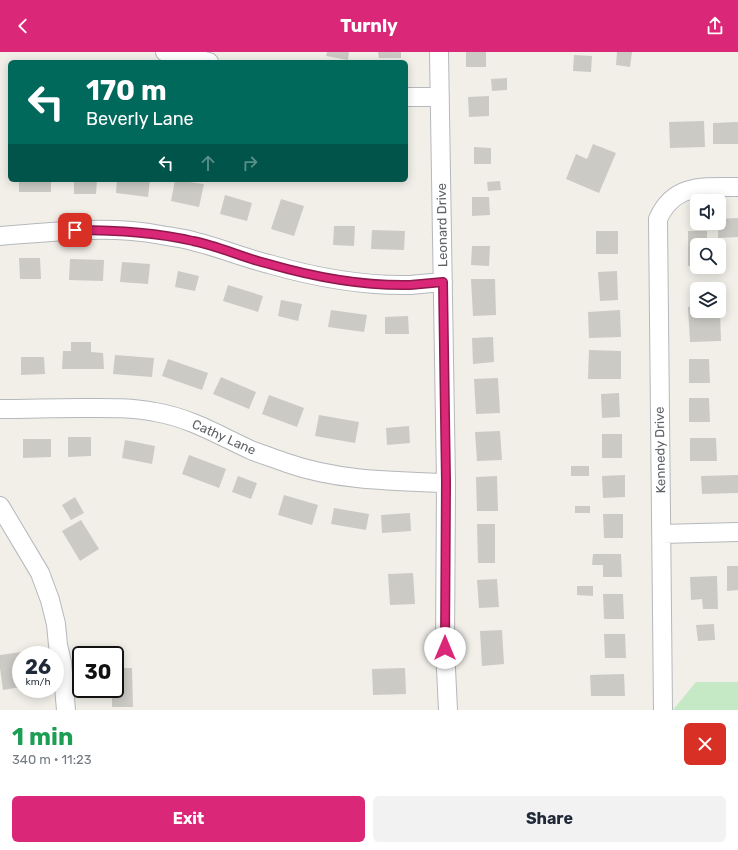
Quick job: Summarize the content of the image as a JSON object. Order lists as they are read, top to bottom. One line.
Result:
{"streets":{"street":["Leonard Drive","Cathy Lane","Kennedy Drive"]},"crossings":[["Leonard Drive","Cathy Lane"]],"page":{"header":"Turnly","turn":["170 m","Beverly Lane"],"speed":"26 km/h","limit":"30","heading":["1 min","340 m · 11:23"],"buttons":["Exit","Share"]}}
